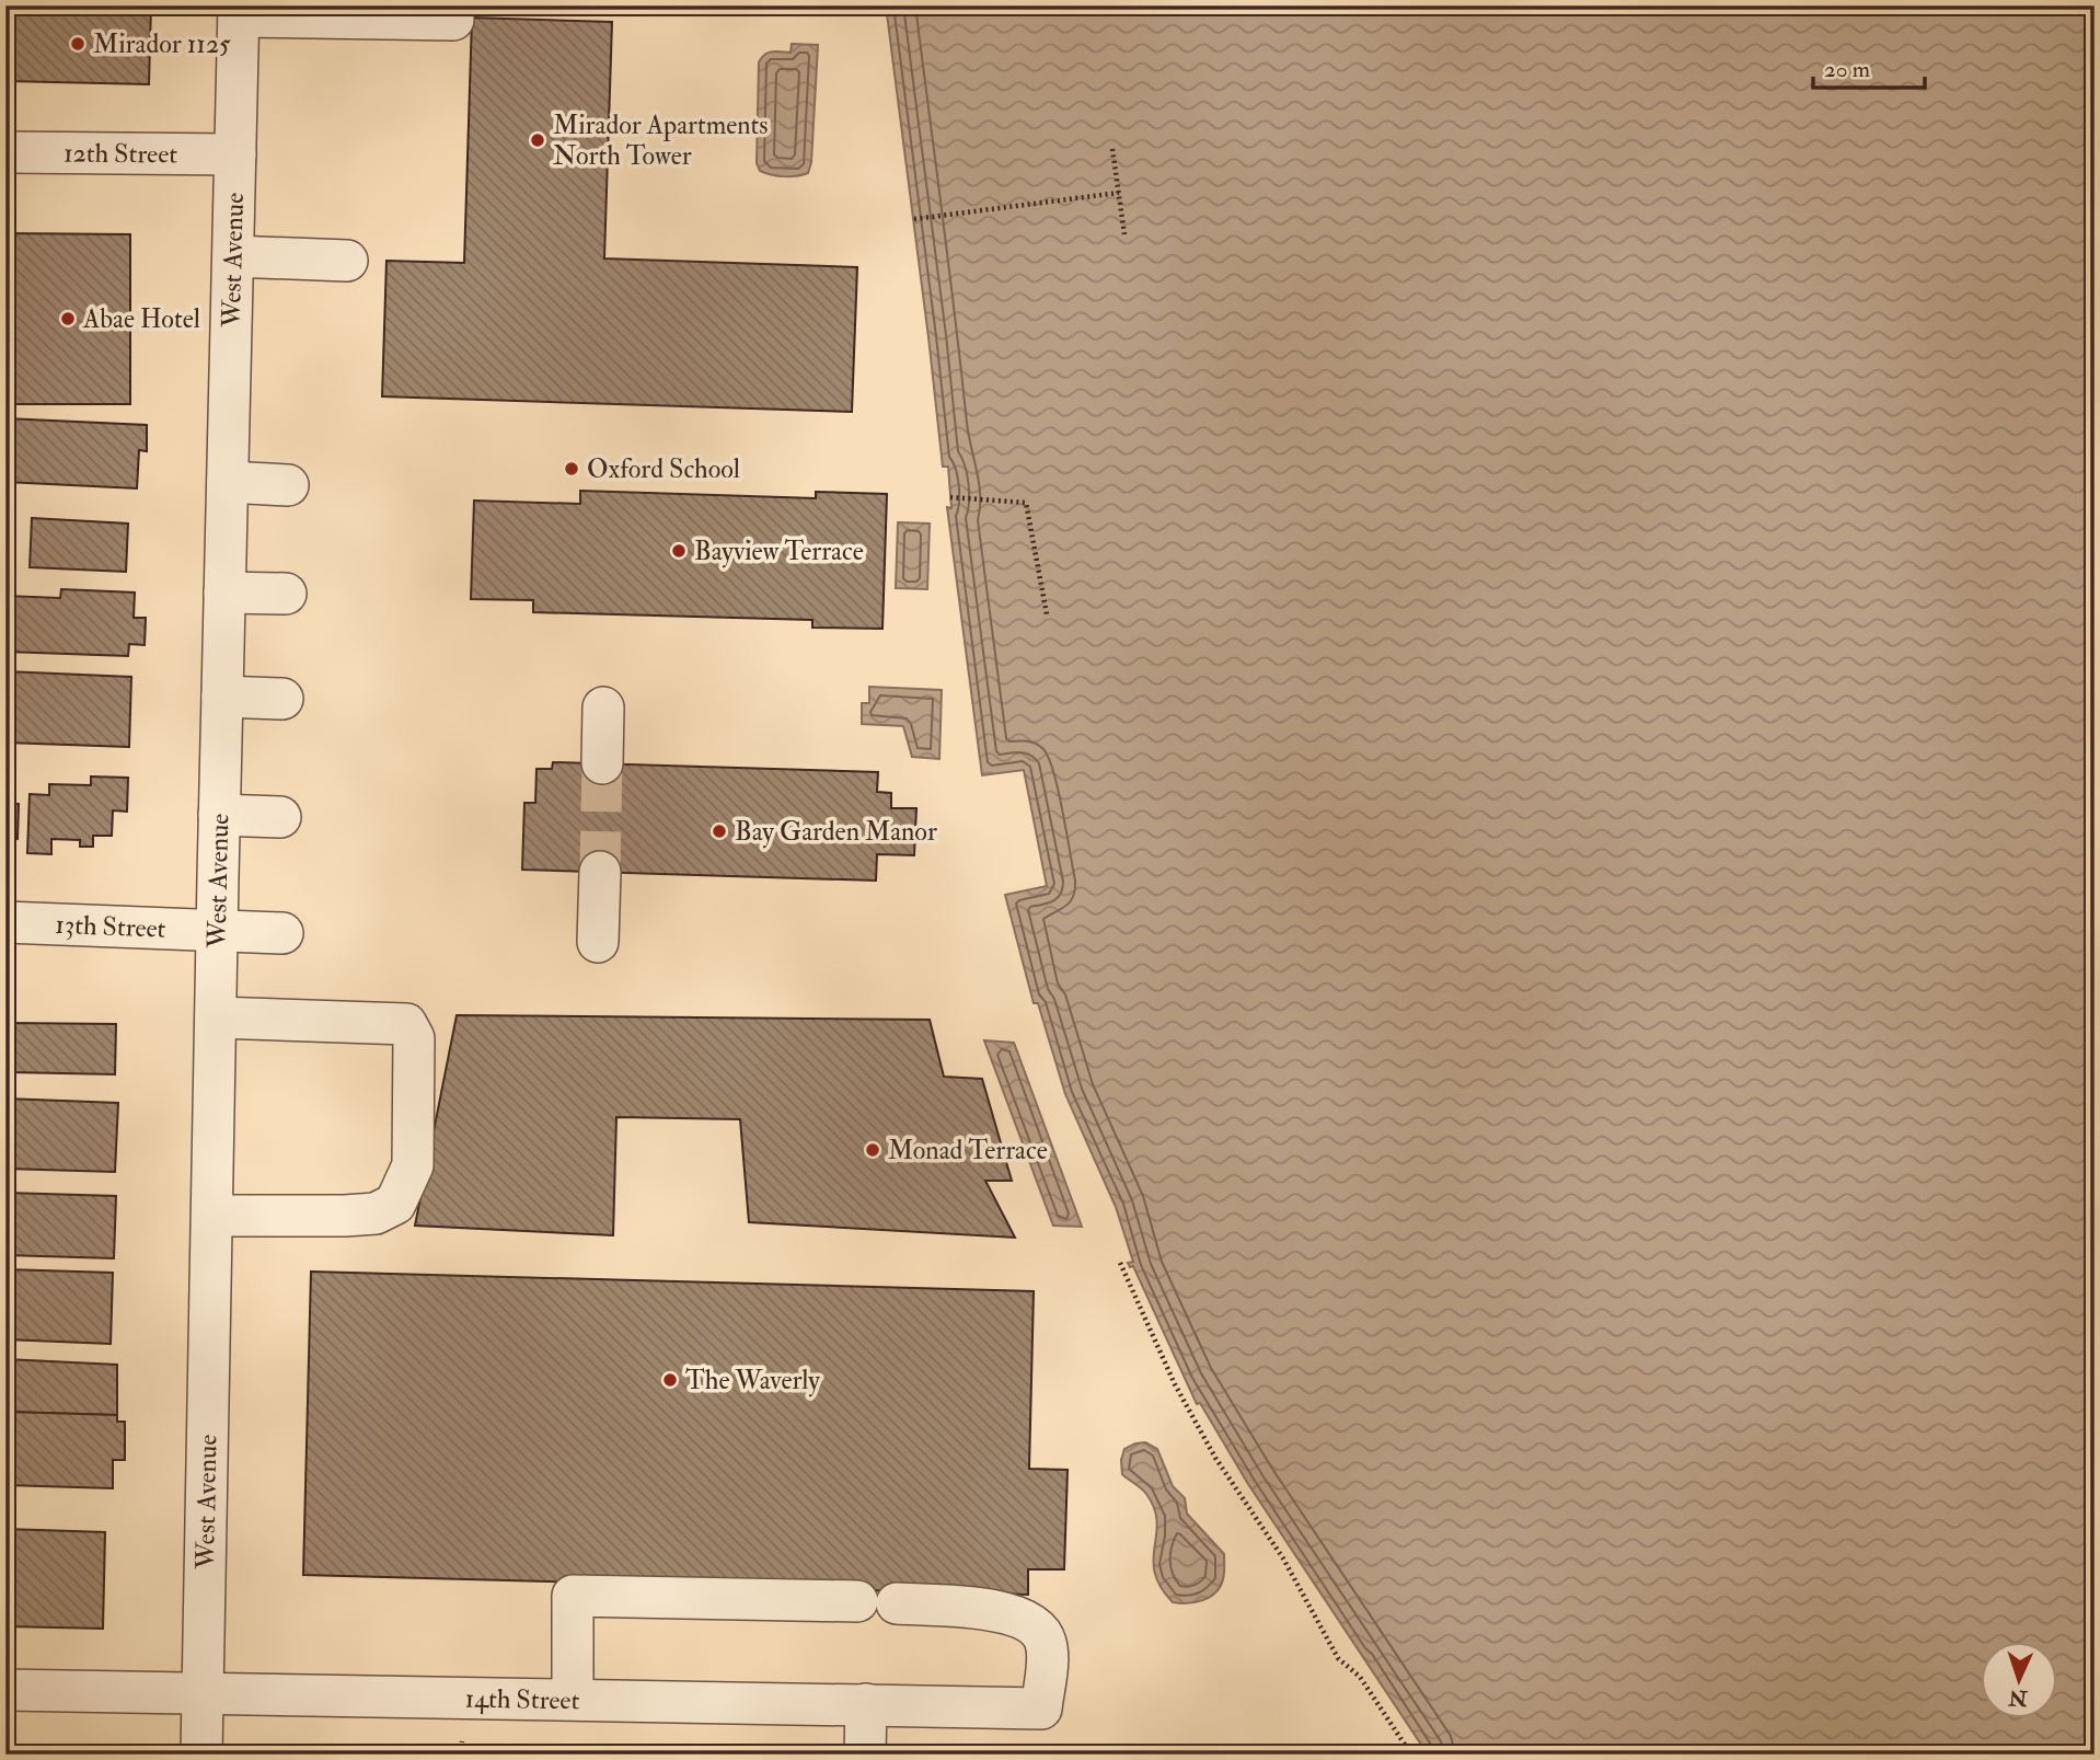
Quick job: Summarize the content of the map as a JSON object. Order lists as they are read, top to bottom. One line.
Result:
{"streets":{"street":["12th Street","West Avenue","13th Street","14th Street"]},"crossings":[["12th Street","West Avenue"],["West Avenue","13th Street"],["West Avenue","14th Street"]],"places":["Mirador 1125","Mirador Apartments North Tower","Abae Hotel","Oxford School","Bayview Terrace","Bay Garden Manor","Monad Terrace","The Waverly"],"scale_bar":"20 m","north":"bottom"}
